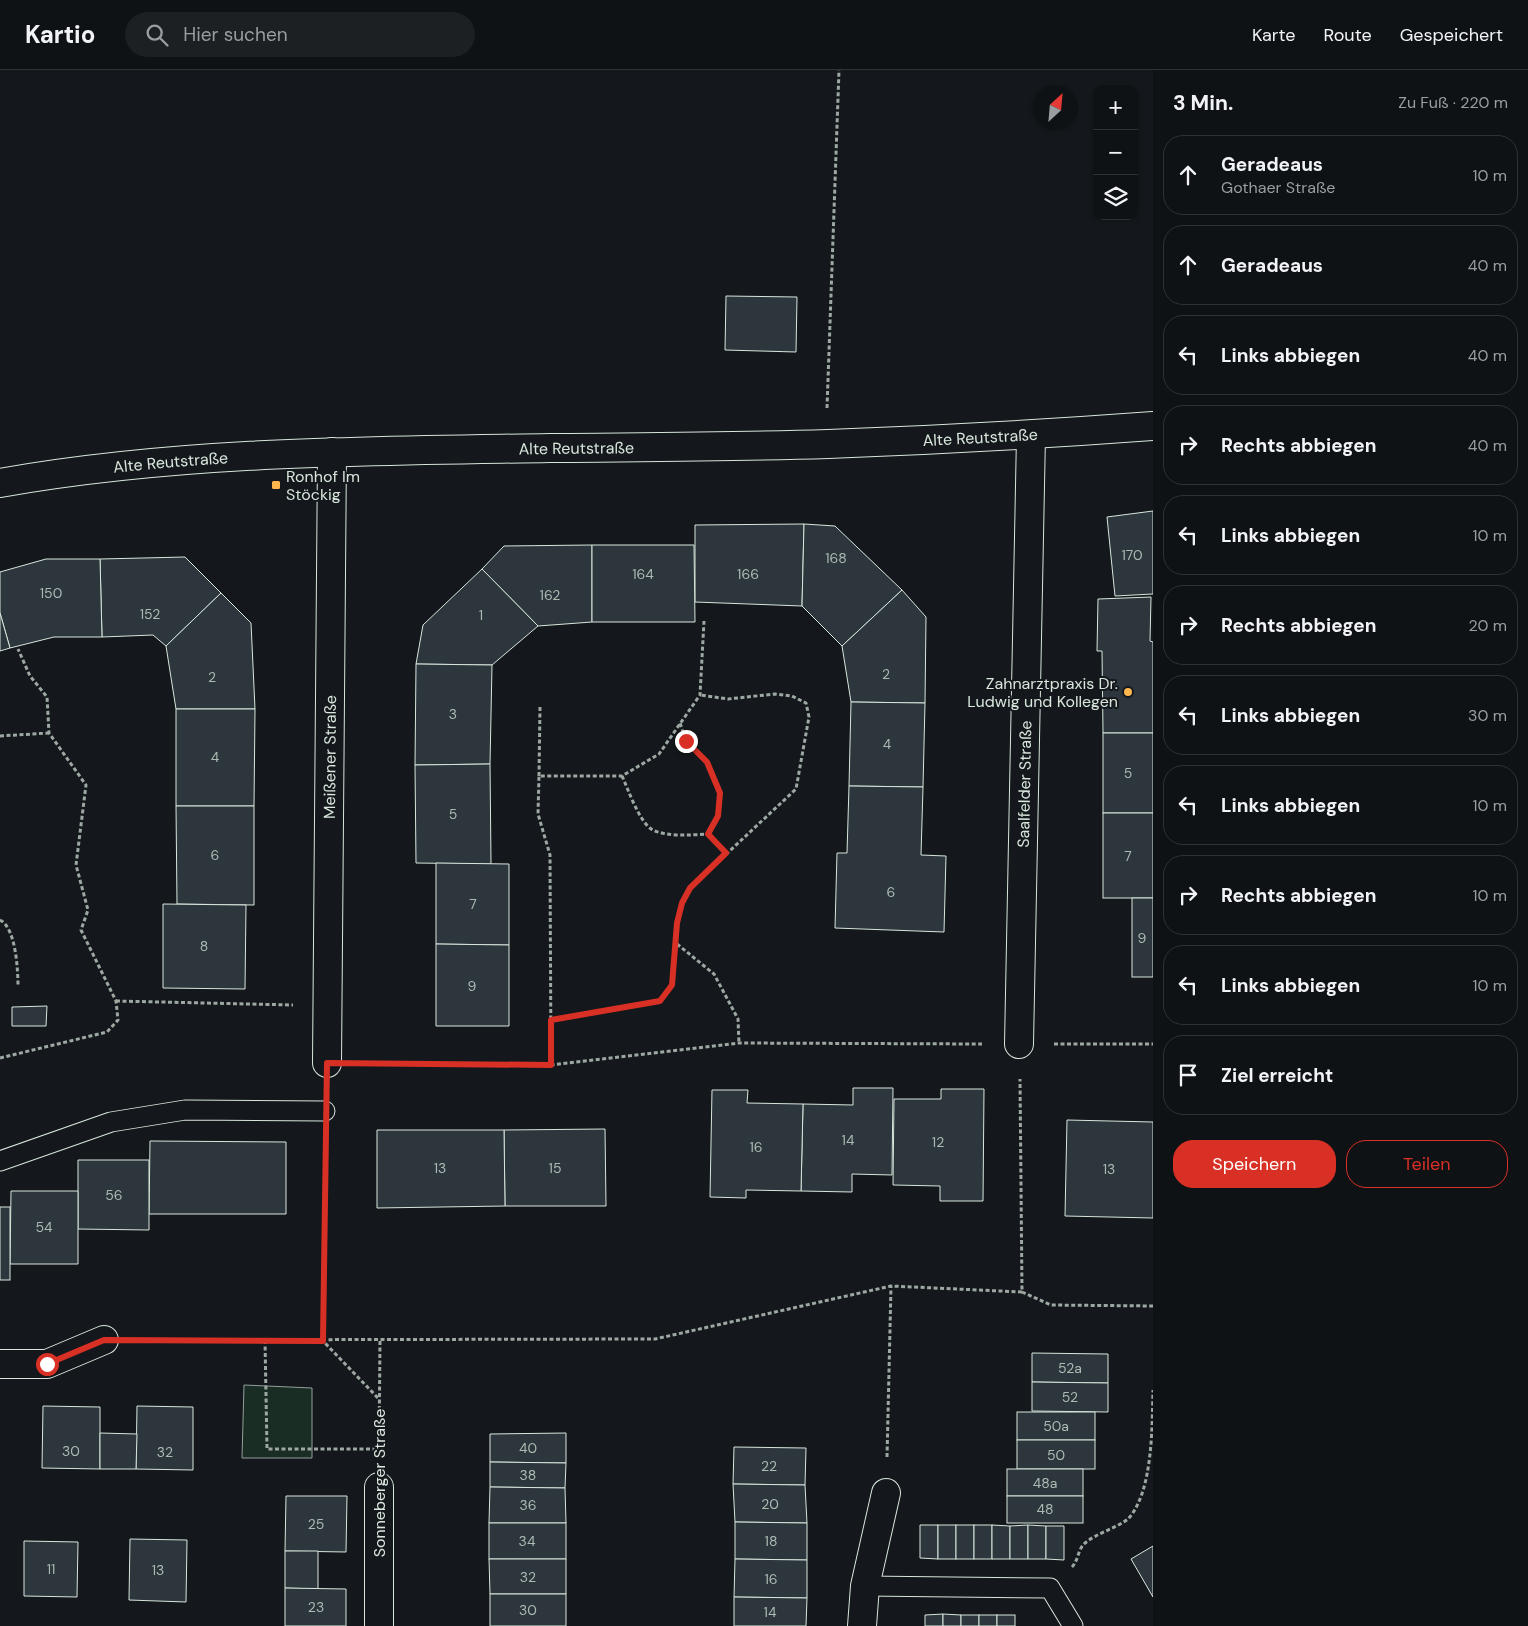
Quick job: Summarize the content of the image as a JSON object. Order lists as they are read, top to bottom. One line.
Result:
{"streets":{"street":["Alte Reutstraße","Meißener Straße","Saalfelder Straße","Sonneberger Straße"]},"crossings":[["Alte Reutstraße","Meißener Straße"],["Alte Reutstraße","Saalfelder Straße"]],"places":{"transit":["Ronhof Im Stöckig"],"other":["Zahnarztpraxis Dr. Ludwig und Kollegen"]},"house_numbers":["170","168","164","166","150","162","152","1","2","2","3","4","4","5","5","6","7","6","7","9","8","9","14","12","16","13","15","13","56","54","52a","52","50a","40","30","32","50","22","38","48a","20","36","48","25","34","18","11","13","32","16","23","30","14"],"north":"top right","page":{"header":"Kartio","search":"Hier suchen","nav":["Karte","Route","Gespeichert"],"heading":["3 Min.","Zu Fuß · 220 m"],"map_buttons":["+","−"],"list":[["Geradeaus","Gothaer Straße","10 m"],["Geradeaus","40 m"],["Links abbiegen","40 m"],["Rechts abbiegen","40 m"],["Links abbiegen","10 m"],["Rechts abbiegen","20 m"],["Links abbiegen","30 m"],["Links abbiegen","10 m"],["Rechts abbiegen","10 m"],["Links abbiegen","10 m"],"Ziel erreicht"],"buttons":["Speichern","Teilen"]}}
